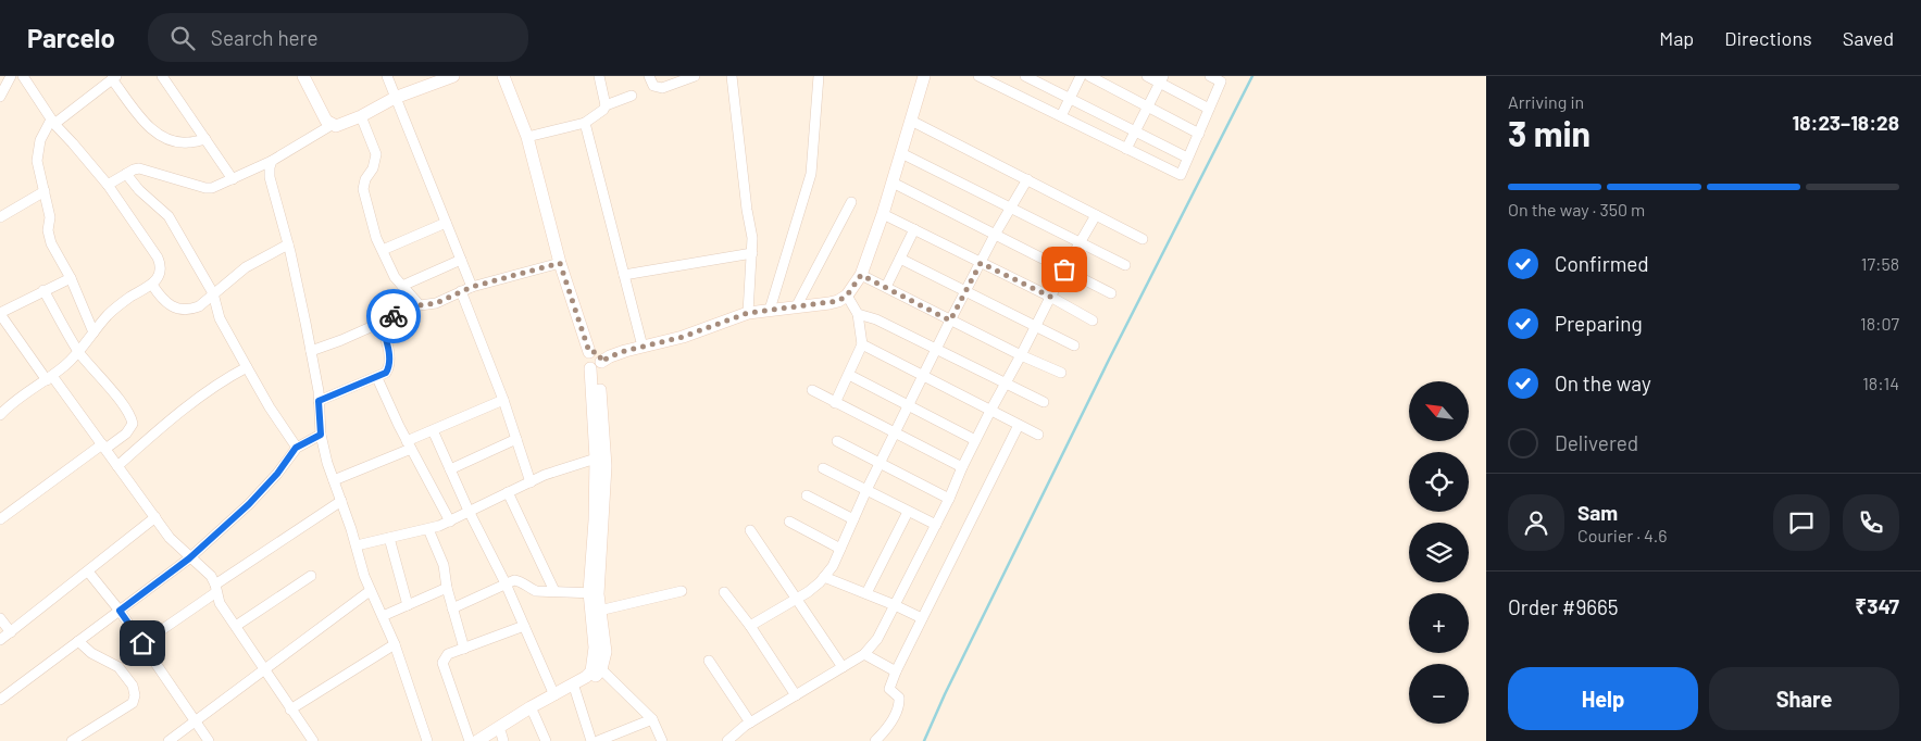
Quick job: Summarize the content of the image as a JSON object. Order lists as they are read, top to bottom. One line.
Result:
{"north":"top left","page":{"header":"Parcelo","search":"Search here","nav":["Map","Directions","Saved"],"heading":["3 min","Arriving in","18:23–18:28"],"panel":["Sam","Courier · 4.6","Order #9665","₹347"],"bar":"On the way · 350 m","list":[["Confirmed","17:58"],["Preparing","18:07"],["On the way","18:14"],"Delivered"],"map_buttons":["+","−"],"buttons":["Help","Share"]}}
